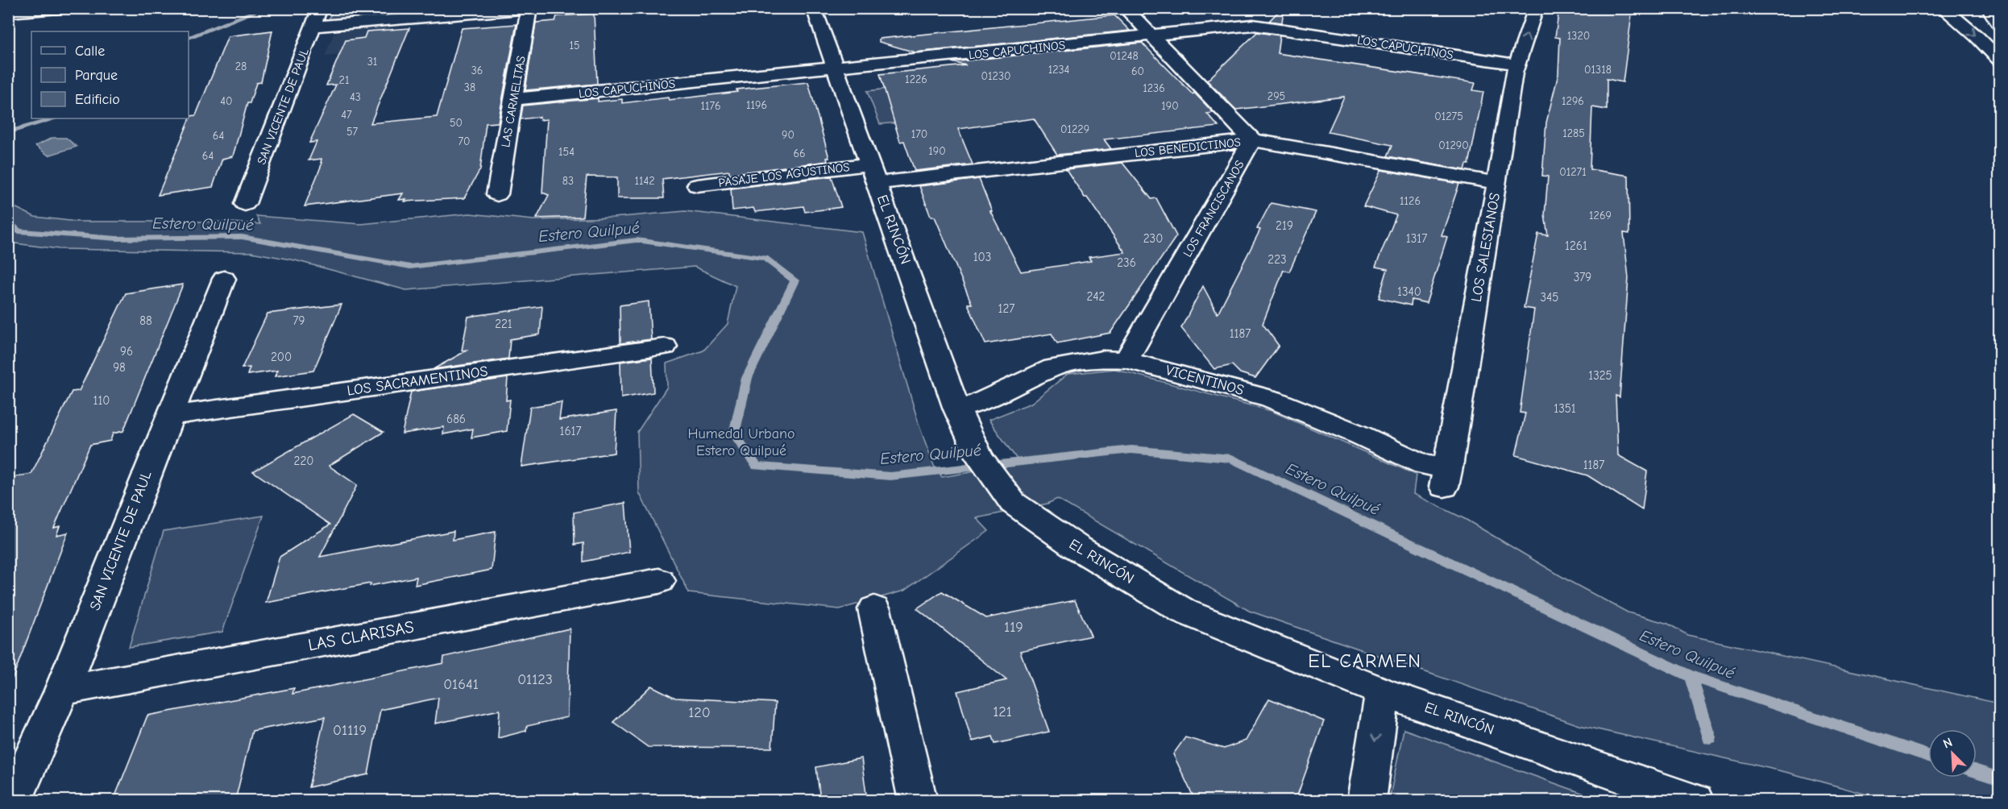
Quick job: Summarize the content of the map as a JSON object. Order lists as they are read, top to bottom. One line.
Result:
{"streets":{"main road":["LOS CAPUCHINOS","LAS CARMELITAS","SAN VICENTE DE PAUL","LOS BENEDICTINOS","PASAJE LOS AGUSTINOS","LOS FRANCISCANOS","EL RINCÓN","LOS SALESIANOS","VICENTINOS","LOS SACRAMENTINOS","LAS CLARISAS"]},"crossings":[["LOS CAPUCHINOS","LAS CARMELITAS"],["LOS CAPUCHINOS","EL RINCÓN"],["LOS CAPUCHINOS","LOS SALESIANOS"],["SAN VICENTE DE PAUL","LOS SACRAMENTINOS"],["SAN VICENTE DE PAUL","LAS CLARISAS"],["LOS BENEDICTINOS","PASAJE LOS AGUSTINOS"],["LOS BENEDICTINOS","LOS FRANCISCANOS"],["LOS BENEDICTINOS","EL RINCÓN"],["LOS BENEDICTINOS","LOS SALESIANOS"],["PASAJE LOS AGUSTINOS","EL RINCÓN"],["LOS FRANCISCANOS","VICENTINOS"],["EL RINCÓN","VICENTINOS"],["LOS SALESIANOS","VICENTINOS"]],"districts":["EL CARMEN"],"water":["Estero Quilpué"],"parks":["Humedal Urbano Estero Quilpué"],"house_numbers":["1320","15","01248","31","28","1234","01318","36","60","01230","1226","21","38","1236","295","43","40","1296","1196","1176","190","47","01275","50","01229","57","1285","170","90","64","70","01290","190","154","66","64","01271","83","1142","1126","1269","219","230","1317","1261","103","223","236","379","1340","242","345","127","88","79","221","1187","96","200","98","1325","110","1351","686","1617","220","1187","119","01123","01641","121","120","01119"],"legend":["Calle","Parque","Edificio"],"north":"top left"}
